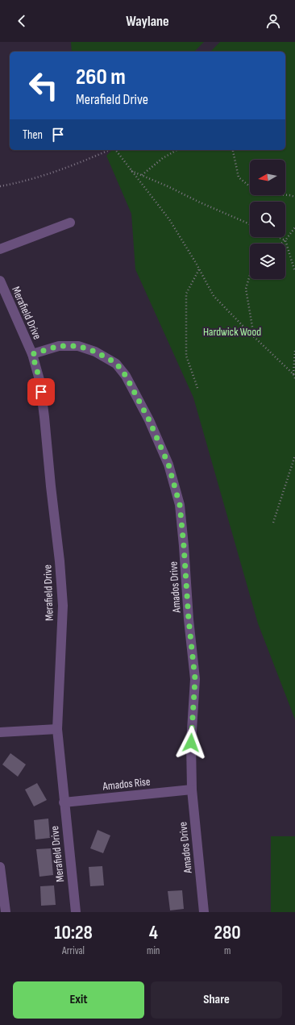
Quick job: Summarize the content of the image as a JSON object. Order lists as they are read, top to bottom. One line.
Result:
{"streets":{"street":["Merafield Drive","Amados Drive","Amados Rise"]},"crossings":[["Merafield Drive","Amados Drive"],["Merafield Drive","Amados Rise"],["Amados Drive","Amados Rise"]],"parks":["Hardwick Wood"],"north":"left","page":{"header":"Waylane","turn":["260 m","Merafield Drive"],"then":"Then","eta":["10:28","Arrival","4","min","280","m"],"buttons":["Exit","Share"]}}
